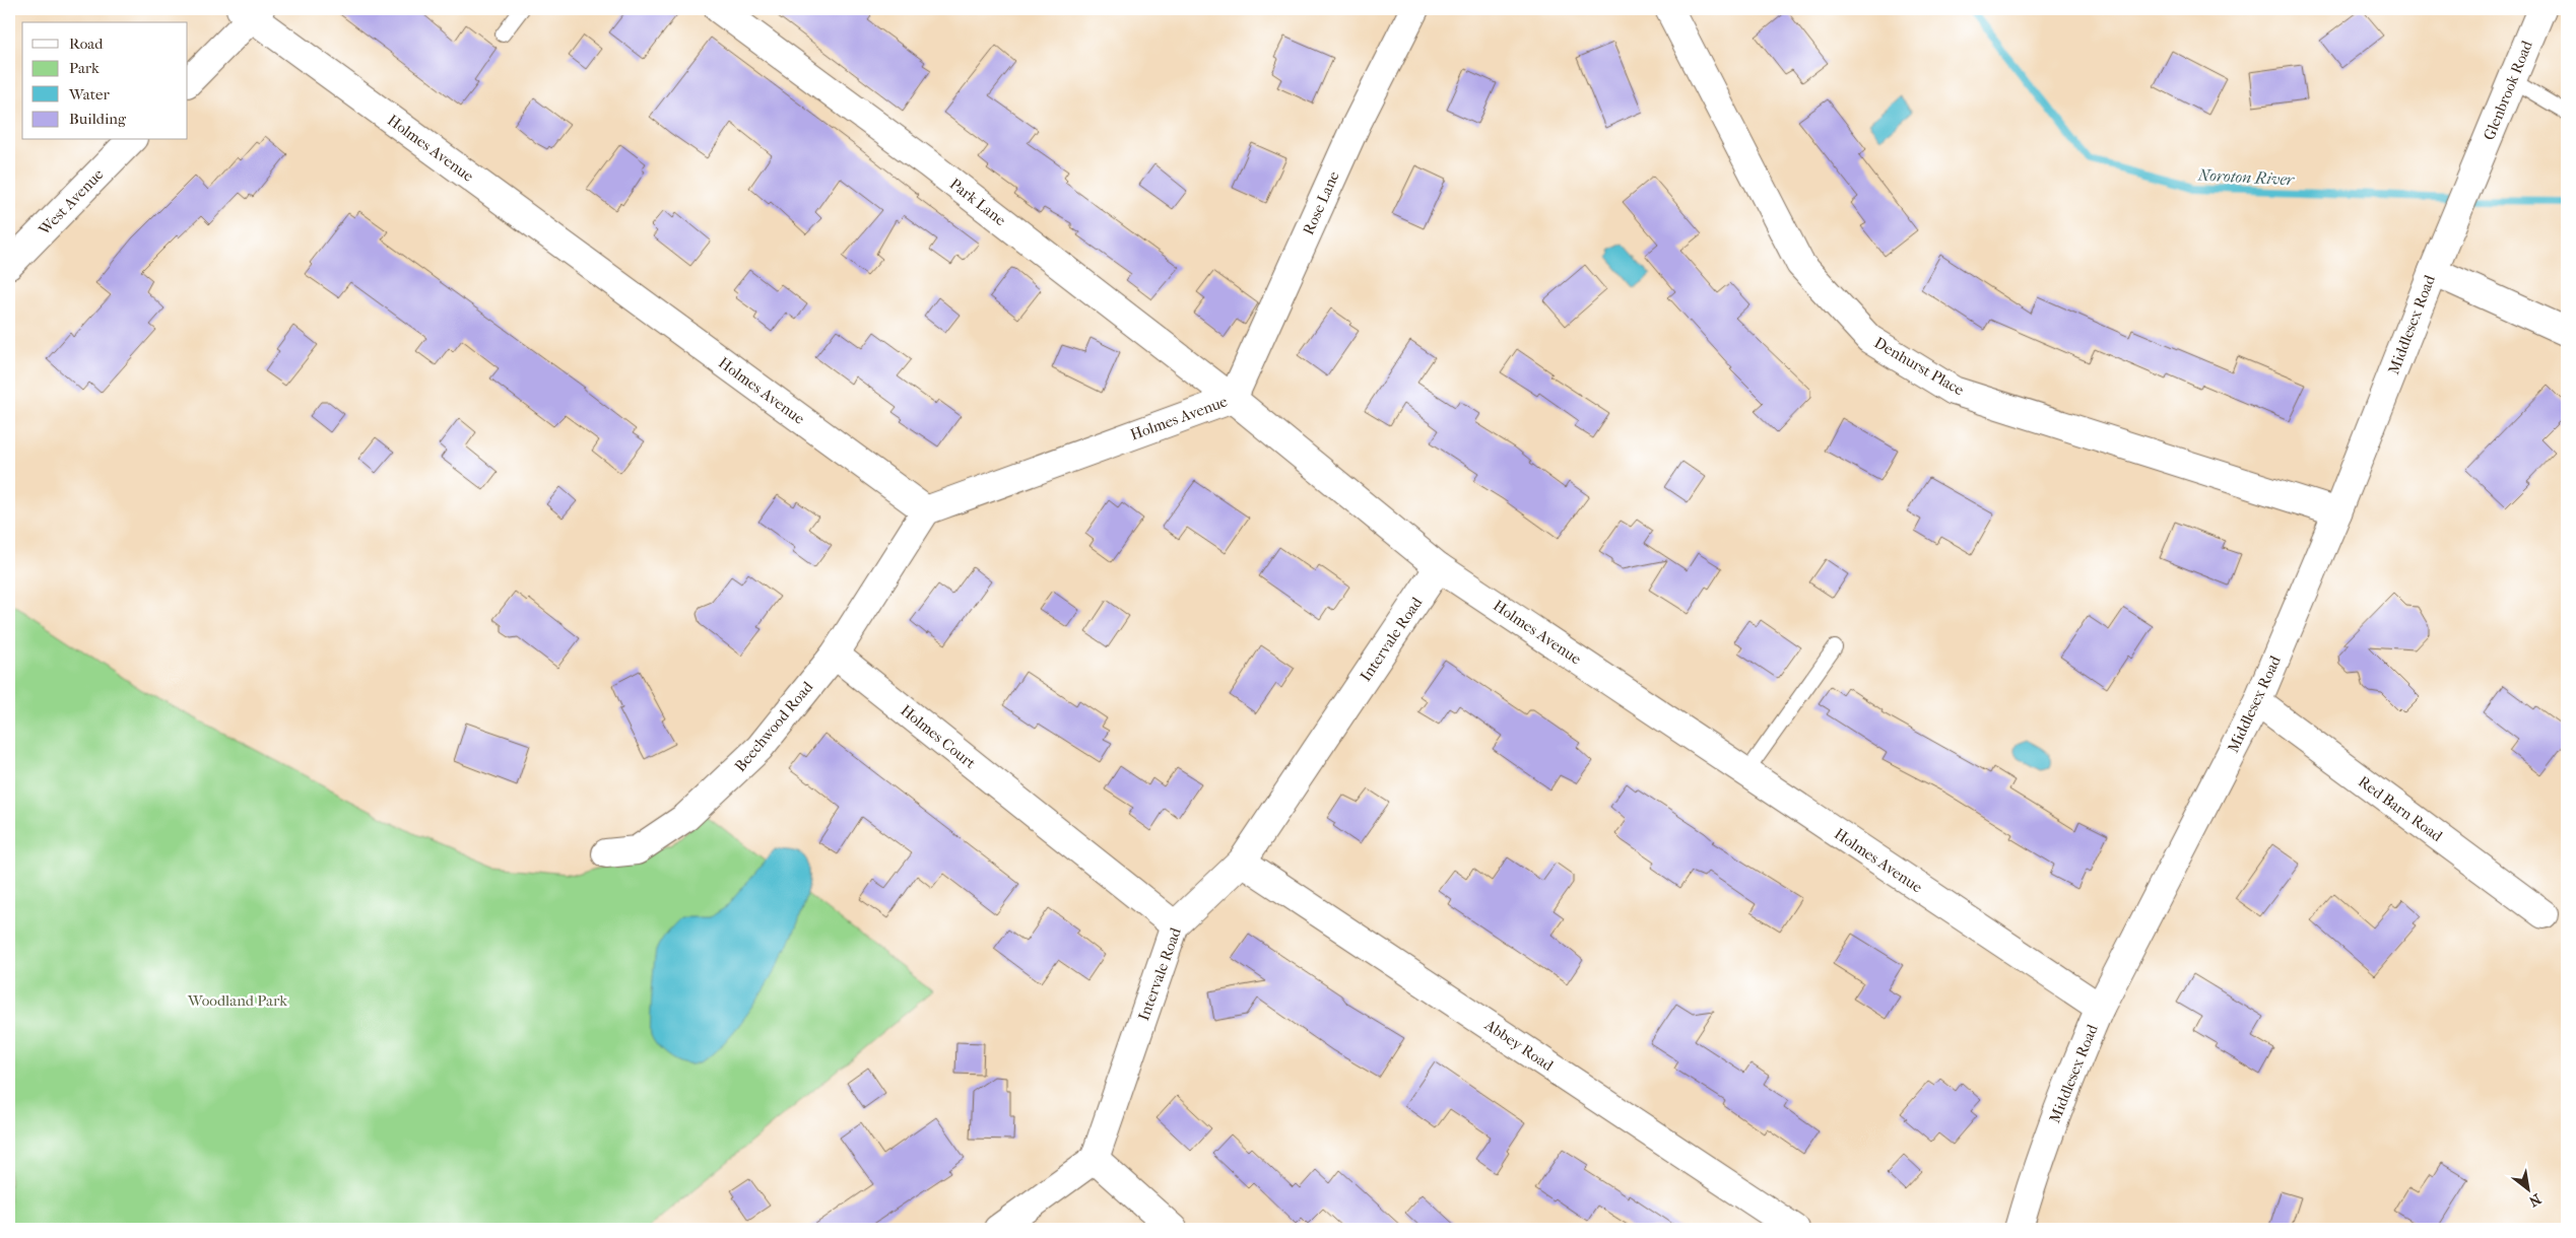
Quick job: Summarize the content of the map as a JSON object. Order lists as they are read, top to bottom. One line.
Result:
{"streets":{"street":["Glenbrook Road","Holmes Avenue","West Avenue","Park Lane","Rose Lane","Middlesex Road","Denhurst Place","Intervale Road","Beechwood Road","Holmes Court","Red Barn Road","Abbey Road"]},"crossings":[["Glenbrook Road","Middlesex Road"],["Holmes Avenue","Park Lane"],["Holmes Avenue","Rose Lane"],["Holmes Avenue","Middlesex Road"],["Holmes Avenue","Intervale Road"],["Park Lane","Rose Lane"],["Middlesex Road","Denhurst Place"],["Middlesex Road","Red Barn Road"],["Intervale Road","Holmes Court"],["Intervale Road","Abbey Road"],["Beechwood Road","Holmes Court"]],"water":["Noroton River"],"parks":["Woodland Park"],"legend":["Road","Park","Water","Building"],"north":"bottom right"}
